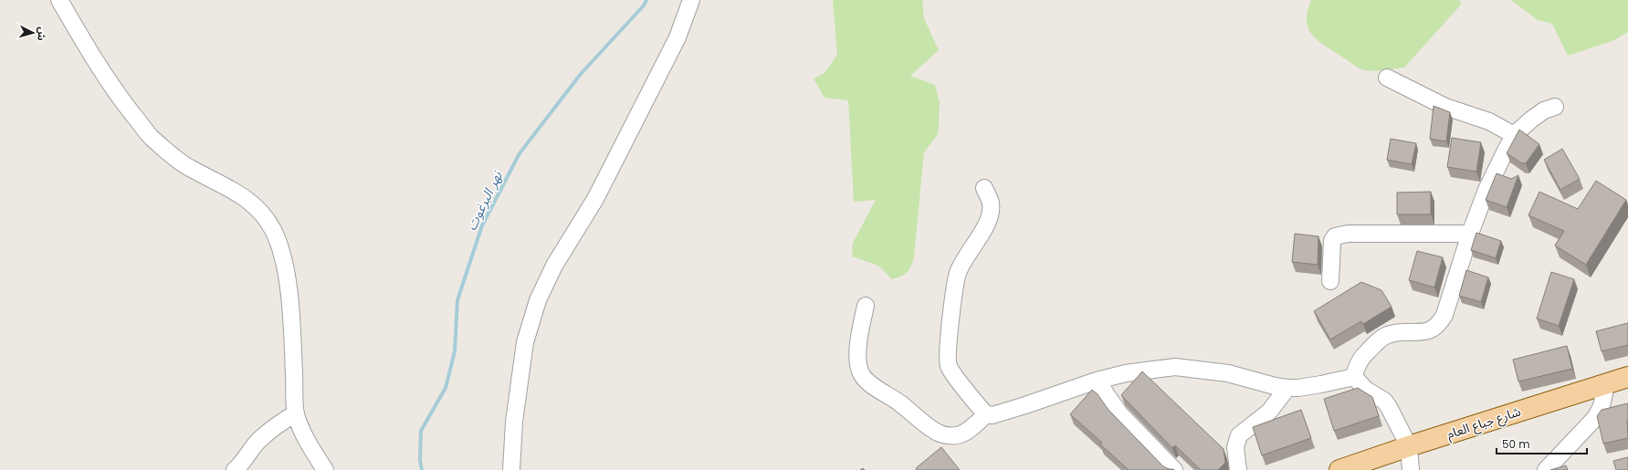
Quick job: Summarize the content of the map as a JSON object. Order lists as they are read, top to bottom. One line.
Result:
{"streets":{"main road":["شارع جباع العام"]},"water":["نهر البرغوت"],"scale_bar":"50 m","north":"right"}
